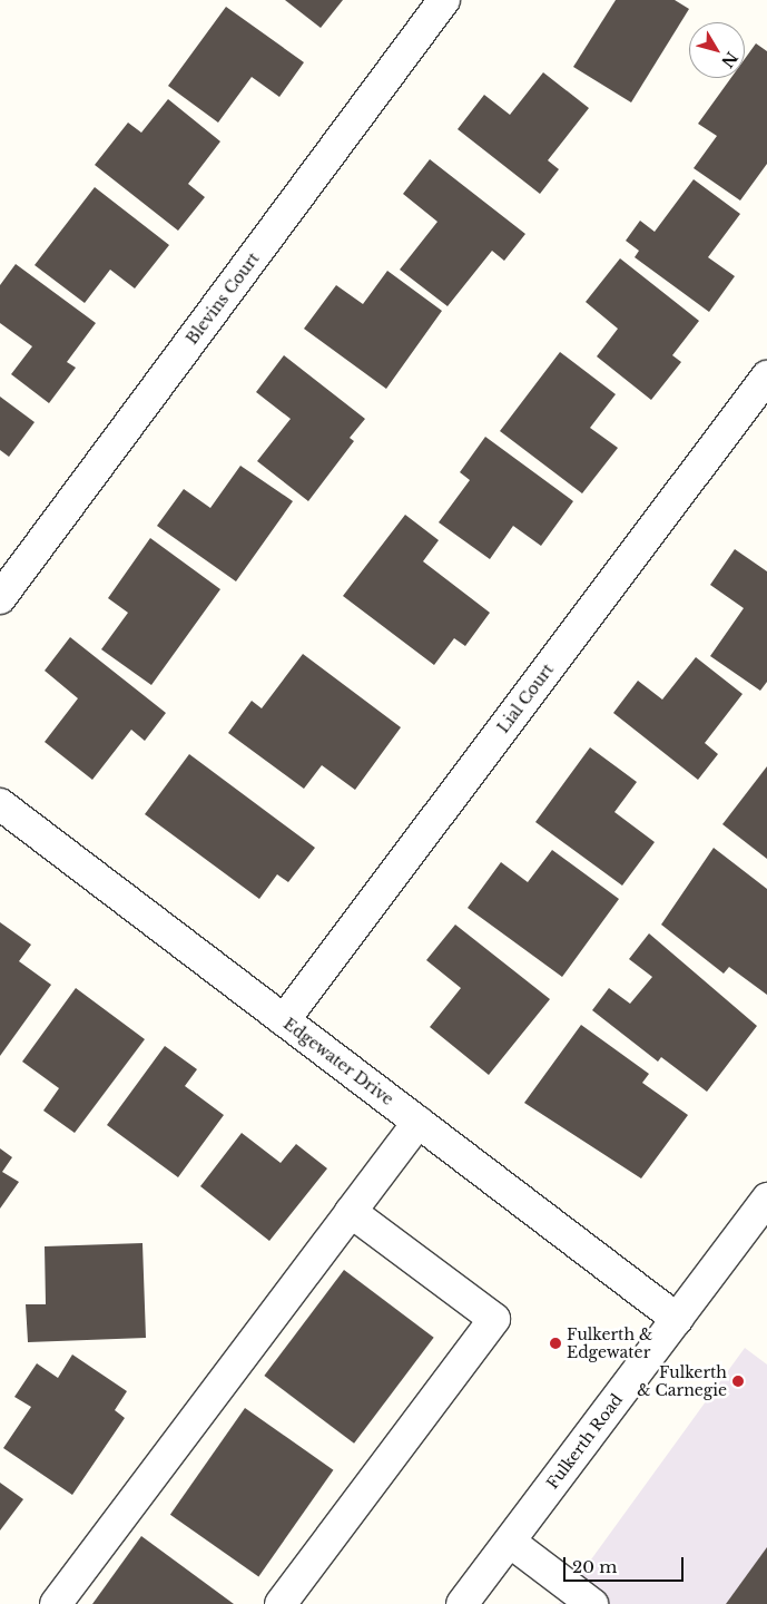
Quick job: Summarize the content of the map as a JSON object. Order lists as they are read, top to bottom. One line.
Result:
{"streets":{"street":["Blevins Court","Lial Court","Edgewater Drive","Fulkerth Road"]},"crossings":[["Lial Court","Edgewater Drive"],["Edgewater Drive","Fulkerth Road"]],"places":["Fulkerth & Edgewater","Fulkerth & Carnegie"],"scale_bar":"20 m","north":"bottom right"}
